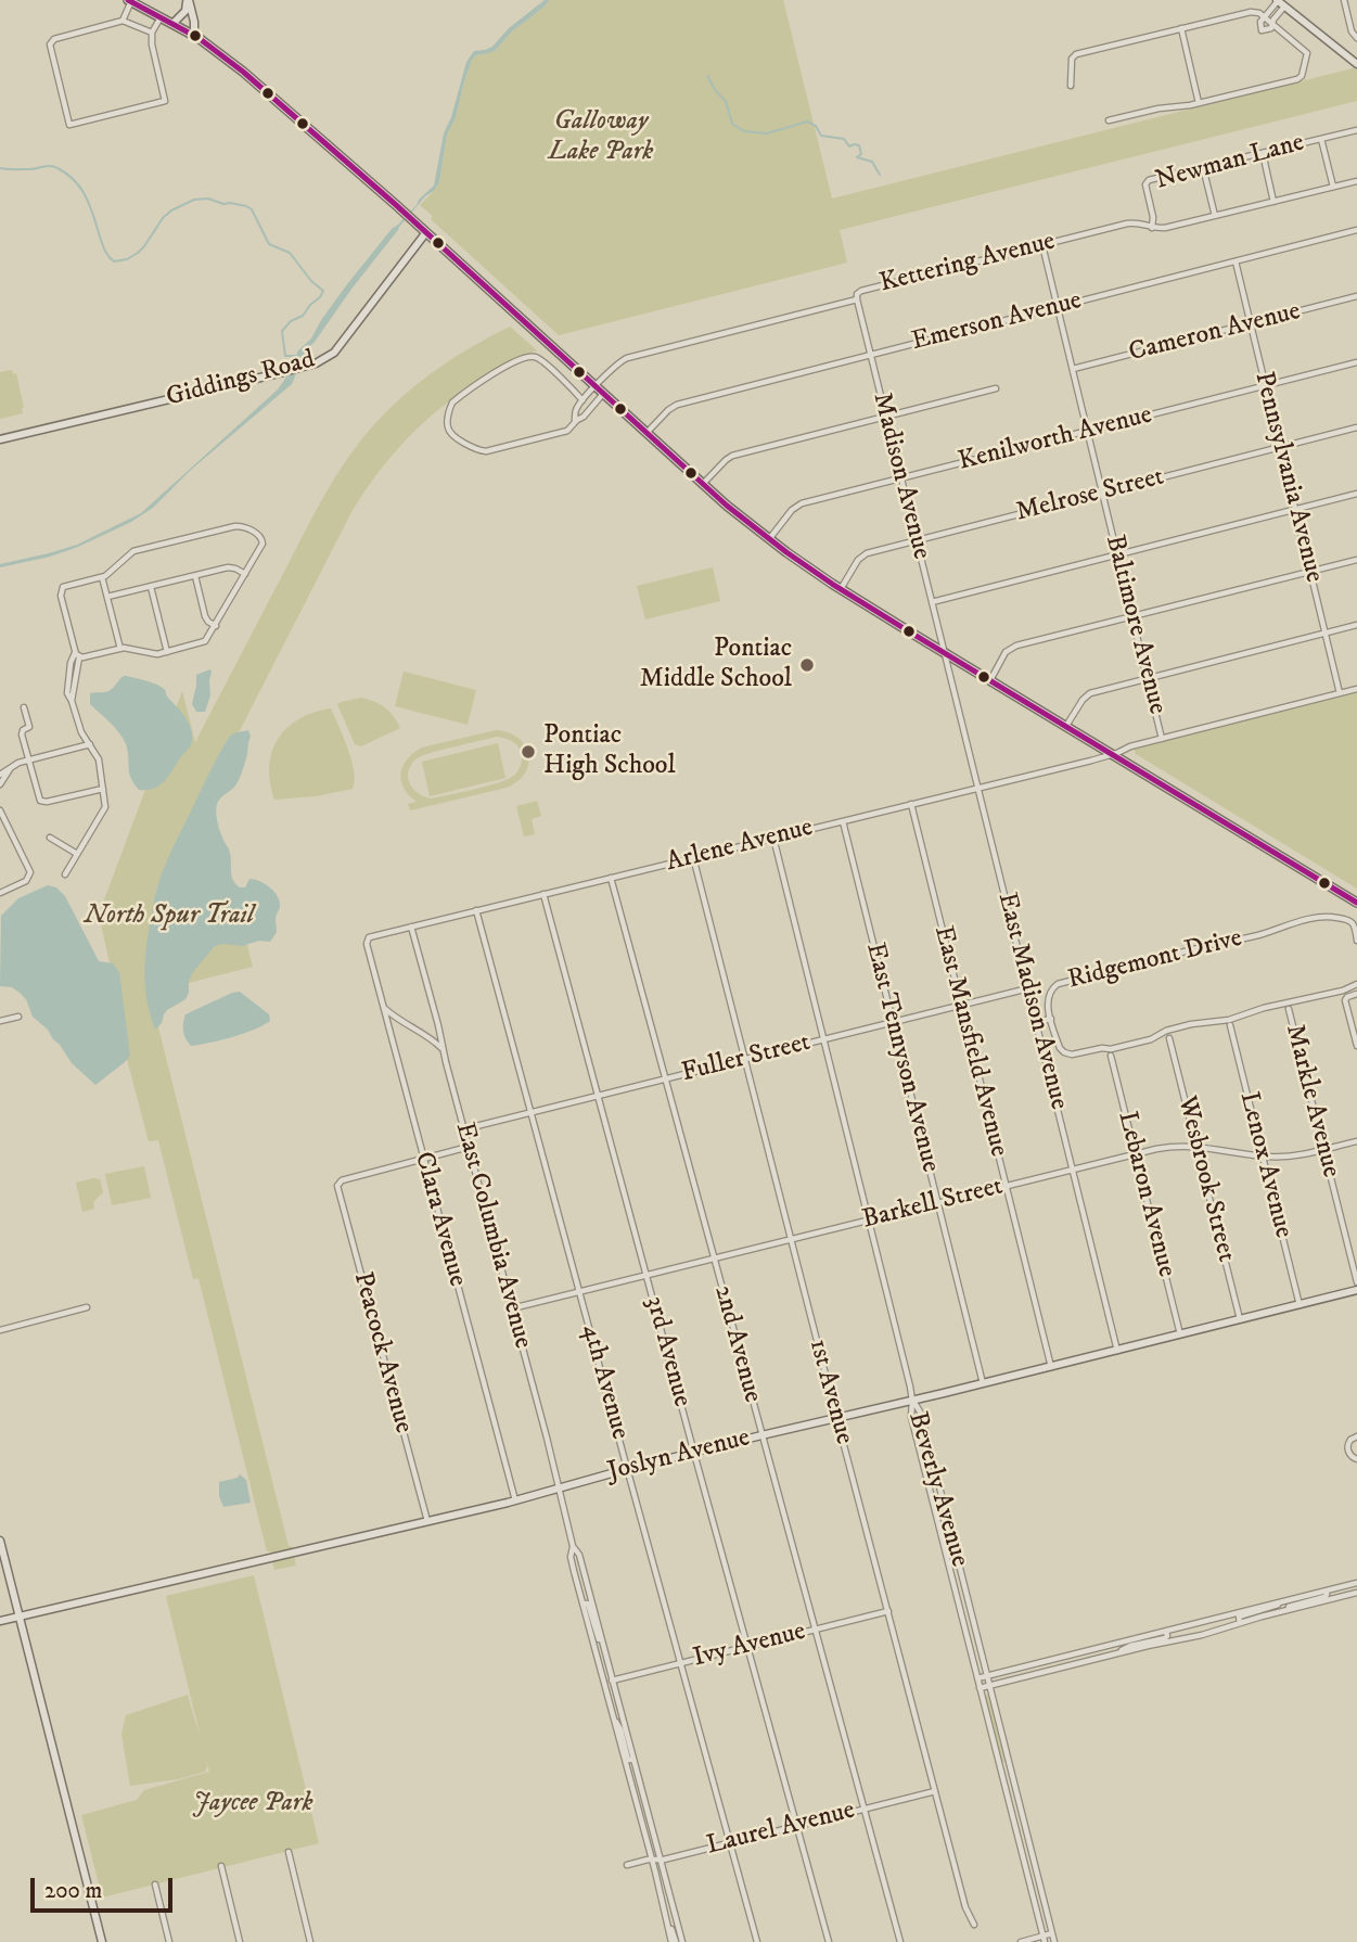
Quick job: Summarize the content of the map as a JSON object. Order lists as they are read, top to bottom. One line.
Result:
{"streets":{"main road":["Giddings Road","Joslyn Avenue"],"street":["Newman Lane","Kettering Avenue","Emerson Avenue","Cameron Avenue","Kenilworth Avenue","Madison Avenue","Pennsylvania Avenue","Melrose Street","Baltimore Avenue","Arlene Avenue","Ridgemont Drive","East Madison Avenue","East Mansfield Avenue","East Tennyson Avenue","Fuller Street","Markle Avenue","Lenox Avenue","Wesbrook Street","Lebaron Avenue","Barkell Street","Clara Avenue","East Columbia Avenue","2nd Avenue","3rd Avenue","Peacock Avenue","4th Avenue","1st Avenue","Beverly Avenue","Ivy Avenue","Laurel Avenue"]},"crossings":[["Newman Lane","Kettering Avenue"],["Kettering Avenue","Madison Avenue"],["Kettering Avenue","Baltimore Avenue"],["Emerson Avenue","Madison Avenue"],["Emerson Avenue","Pennsylvania Avenue"],["Emerson Avenue","Baltimore Avenue"],["Cameron Avenue","Pennsylvania Avenue"],["Cameron Avenue","Baltimore Avenue"],["Kenilworth Avenue","Madison Avenue"],["Kenilworth Avenue","Pennsylvania Avenue"],["Kenilworth Avenue","Baltimore Avenue"],["Madison Avenue","Melrose Street"],["Madison Avenue","East Madison Avenue"],["Pennsylvania Avenue","Melrose Street"],["Pennsylvania Avenue","Arlene Avenue"],["Melrose Street","Baltimore Avenue"],["Baltimore Avenue","Arlene Avenue"],["Arlene Avenue","East Madison Avenue"],["Arlene Avenue","East Mansfield Avenue"],["Arlene Avenue","East Tennyson Avenue"],["Arlene Avenue","Clara Avenue"],["Arlene Avenue","East Columbia Avenue"],["Arlene Avenue","2nd Avenue"],["Arlene Avenue","3rd Avenue"],["Arlene Avenue","4th Avenue"],["Arlene Avenue","1st Avenue"],["East Madison Avenue","Fuller Street"],["East Madison Avenue","Barkell Street"],["East Madison Avenue","Joslyn Avenue"],["East Mansfield Avenue","Fuller Street"],["East Mansfield Avenue","Barkell Street"],["East Mansfield Avenue","Joslyn Avenue"],["East Tennyson Avenue","Fuller Street"],["East Tennyson Avenue","Barkell Street"],["East Tennyson Avenue","Joslyn Avenue"],["Fuller Street","East Columbia Avenue"],["Fuller Street","2nd Avenue"],["Fuller Street","3rd Avenue"],["Fuller Street","4th Avenue"],["Fuller Street","1st Avenue"],["Markle Avenue","Barkell Street"],["Lenox Avenue","Barkell Street"],["Lenox Avenue","Joslyn Avenue"],["Wesbrook Street","Barkell Street"],["Wesbrook Street","Joslyn Avenue"],["Lebaron Avenue","Barkell Street"],["Lebaron Avenue","Joslyn Avenue"],["Barkell Street","East Columbia Avenue"],["Barkell Street","2nd Avenue"],["Barkell Street","3rd Avenue"],["Barkell Street","4th Avenue"],["Barkell Street","1st Avenue"],["Clara Avenue","Peacock Avenue"],["Clara Avenue","Joslyn Avenue"],["East Columbia Avenue","Joslyn Avenue"],["East Columbia Avenue","Ivy Avenue"],["East Columbia Avenue","Laurel Avenue"],["2nd Avenue","Joslyn Avenue"],["2nd Avenue","Ivy Avenue"],["2nd Avenue","Laurel Avenue"],["3rd Avenue","Joslyn Avenue"],["3rd Avenue","Ivy Avenue"],["3rd Avenue","Laurel Avenue"],["Peacock Avenue","Joslyn Avenue"],["4th Avenue","Joslyn Avenue"],["4th Avenue","Ivy Avenue"],["4th Avenue","Laurel Avenue"],["1st Avenue","Joslyn Avenue"],["1st Avenue","Ivy Avenue"],["1st Avenue","Laurel Avenue"],["Joslyn Avenue","Beverly Avenue"]],"parks":["Galloway Lake Park","North Spur Trail","Jaycee Park"],"places":["Pontiac Middle School","Pontiac High School"],"scale_bar":"200 m"}
